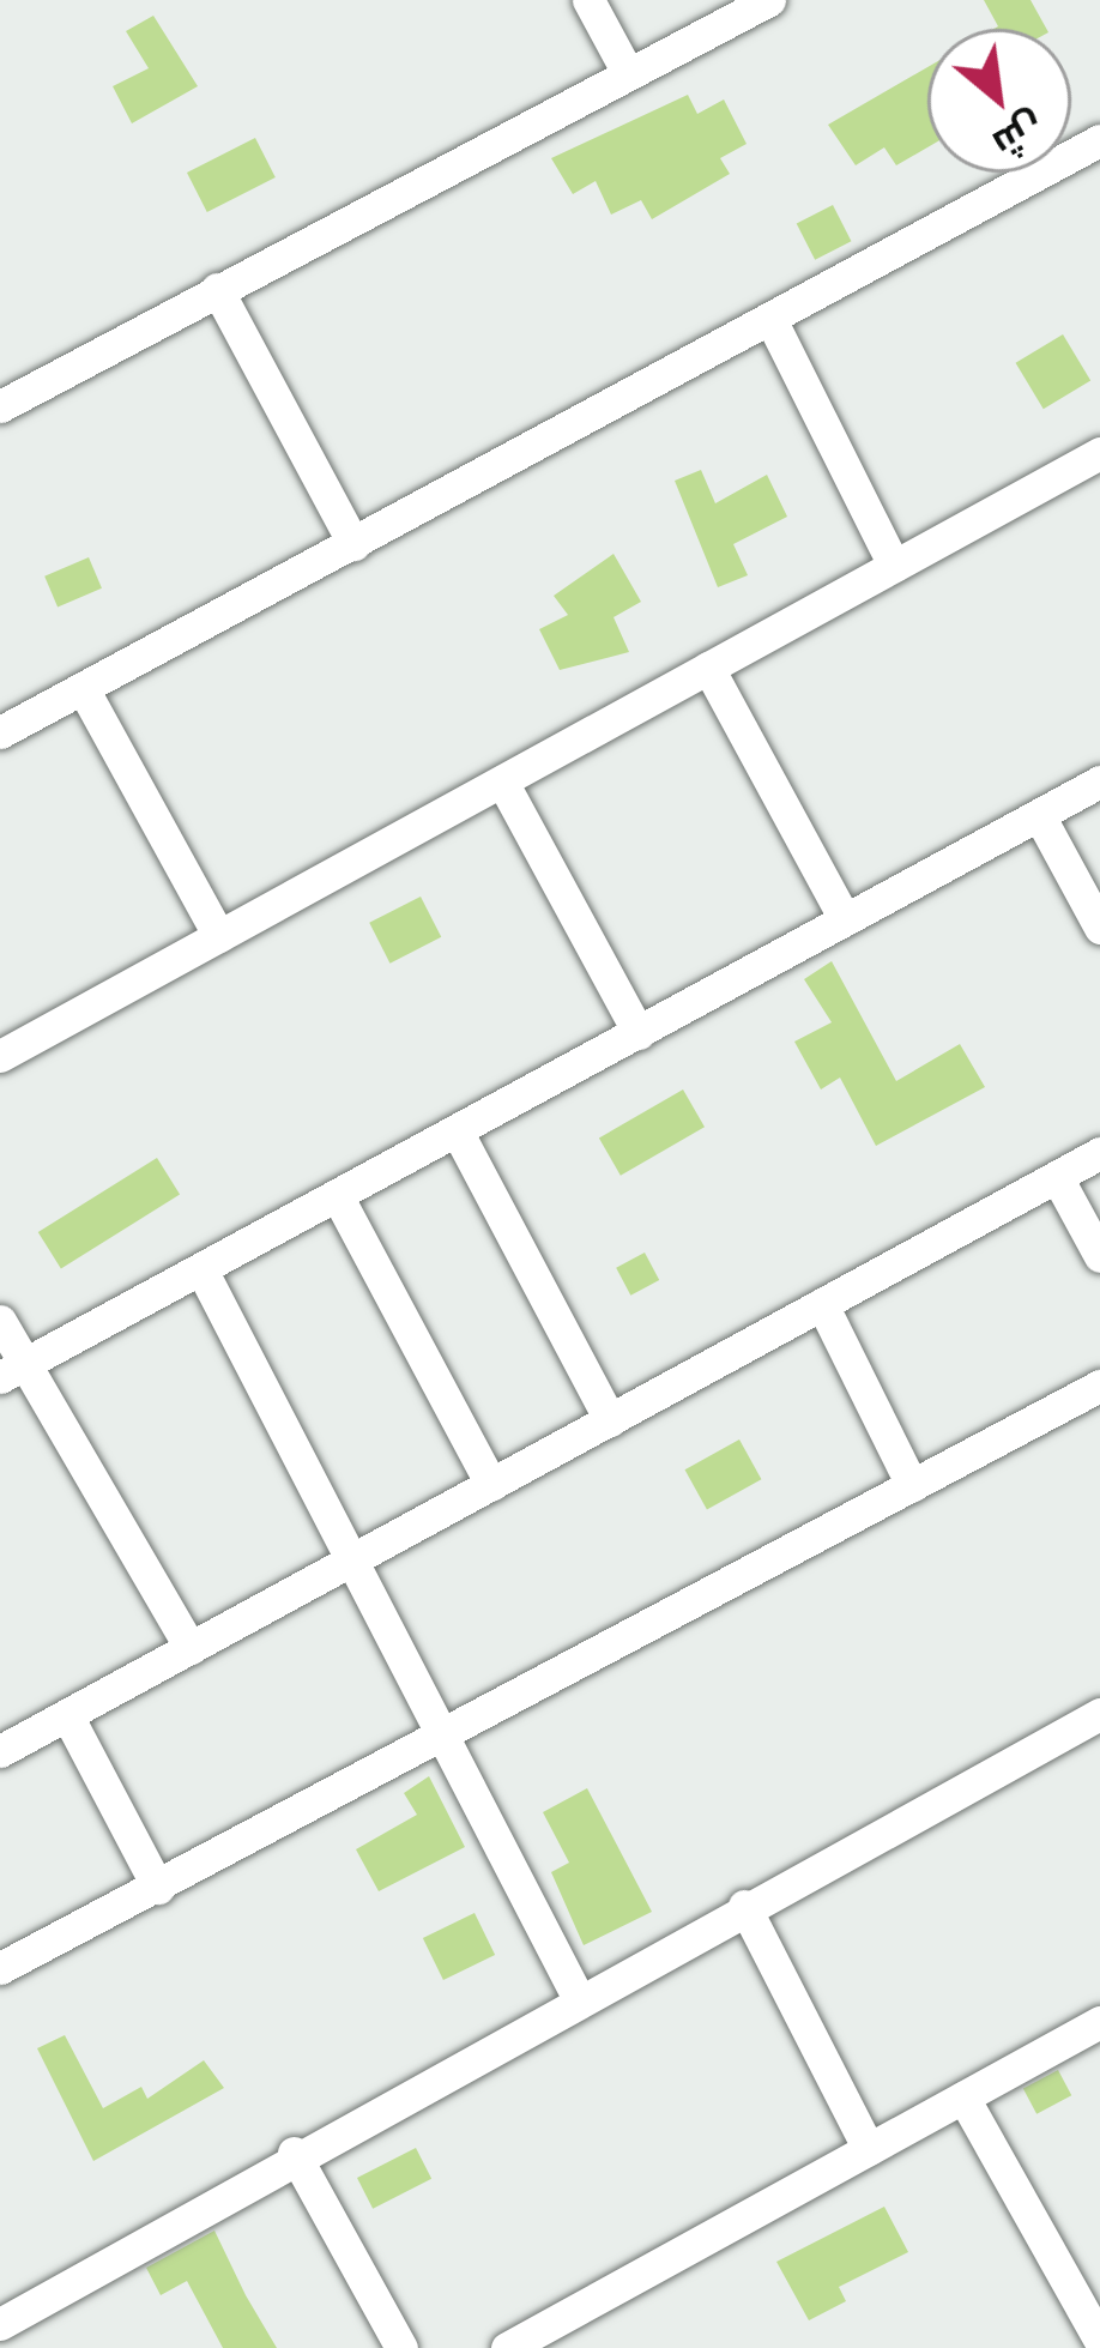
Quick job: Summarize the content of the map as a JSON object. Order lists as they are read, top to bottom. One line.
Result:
{"north":"bottom right"}
